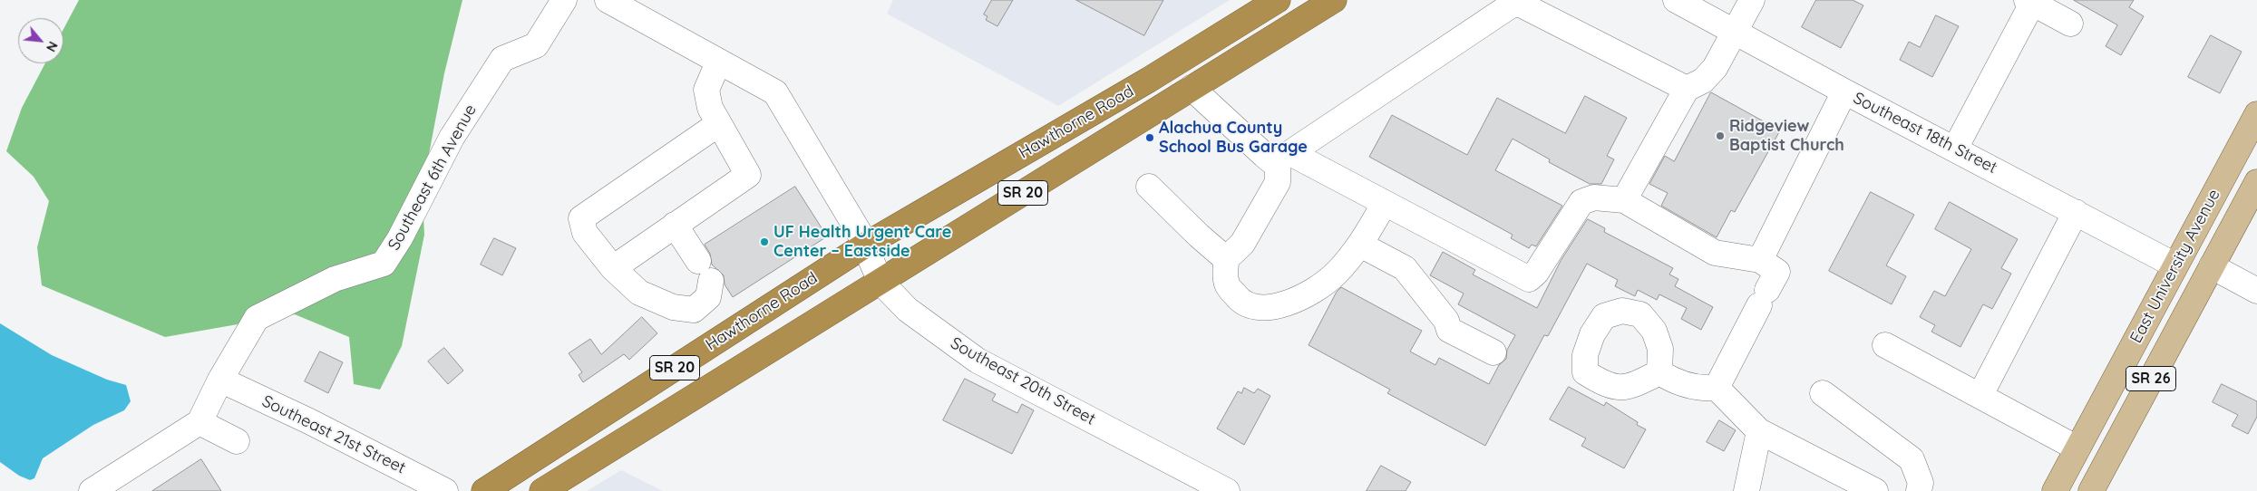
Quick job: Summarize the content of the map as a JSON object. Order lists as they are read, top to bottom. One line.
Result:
{"streets":{"highway":["Hawthorne Road","SR 20"],"main road":["East University Avenue","SR 26"],"street":["Southeast 18th Street","Southeast 6th Avenue","Southeast 20th Street","Southeast 21st Street"]},"crossings":[["Hawthorne Road","Southeast 20th Street"],["Southeast 18th Street","East University Avenue"],["Southeast 6th Avenue","Southeast 21st Street"]],"places":["Ridgeview Baptist Church","Alachua County School Bus Garage","UF Health Urgent Care Center – Eastside"],"north":"bottom right"}
